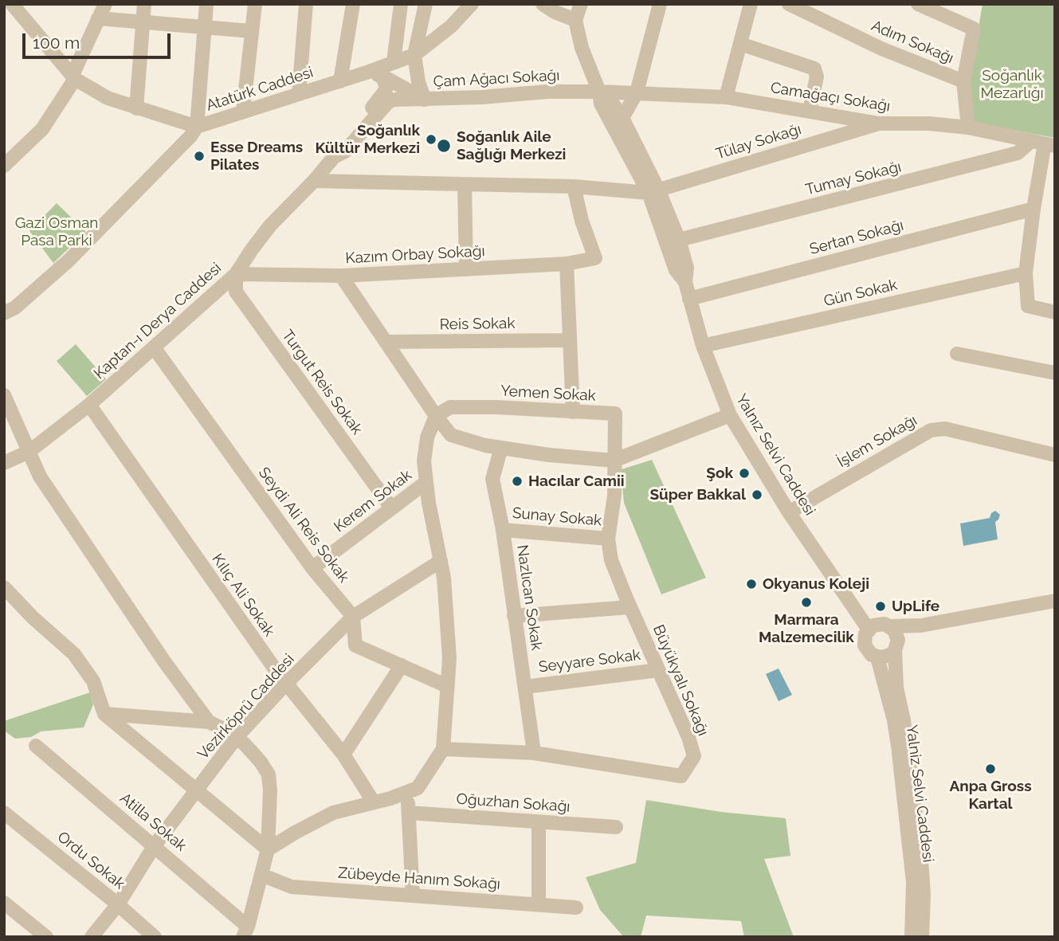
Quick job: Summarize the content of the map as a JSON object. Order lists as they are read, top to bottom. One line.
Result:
{"streets":{"street":["Adım Sokağı","Çam Ağacı Sokağı","Atatürk Caddesi","Camağaçı Sokağı","Tülay Sokağı","Tumay Sokağı","Sertan Sokağı","Kazım Orbay Sokağı","Gün Sokak","Kaptan-ı Derya Caddesi","Reis Sokak","Turgut Reis Sokak","Yemen Sokak","İşlem Sokağı","Yalnız Selvi Caddesi","Kerem Sokak","Sunay Sokak","Seydi Ali Reis Sokak","Kılıç Ali Sokak","Nazlıcan Sokak","Seyyare Sokak","Büyükyalı Sokağı","Vezirköprü Caddesi","Yalniz Selvi Caddesi","Oğuzhan Sokağı","Atilla Sokak","Ordu Sokak","Zübeyde Hanım Sokağı"]},"crossings":[["Çam Ağacı Sokağı","Atatürk Caddesi"],["Çam Ağacı Sokağı","Camağaçı Sokağı"],["Çam Ağacı Sokağı","Kaptan-ı Derya Caddesi"],["Çam Ağacı Sokağı","Yalnız Selvi Caddesi"],["Atatürk Caddesi","Kaptan-ı Derya Caddesi"],["Camağaçı Sokağı","Tülay Sokağı"],["Camağaçı Sokağı","Tumay Sokağı"],["Camağaçı Sokağı","Yalnız Selvi Caddesi"],["Tülay Sokağı","Yalnız Selvi Caddesi"],["Tumay Sokağı","Yalnız Selvi Caddesi"],["Sertan Sokağı","Yalnız Selvi Caddesi"],["Kazım Orbay Sokağı","Kaptan-ı Derya Caddesi"],["Kazım Orbay Sokağı","Turgut Reis Sokak"],["Gün Sokak","Yalnız Selvi Caddesi"],["Kaptan-ı Derya Caddesi","Turgut Reis Sokak"],["Kaptan-ı Derya Caddesi","Seydi Ali Reis Sokak"],["Kaptan-ı Derya Caddesi","Kılıç Ali Sokak"],["Turgut Reis Sokak","Kerem Sokak"],["Yemen Sokak","Büyükyalı Sokağı"],["İşlem Sokağı","Yalnız Selvi Caddesi"],["Yalnız Selvi Caddesi","Yalniz Selvi Caddesi"],["Kerem Sokak","Seydi Ali Reis Sokak"],["Sunay Sokak","Nazlıcan Sokak"],["Sunay Sokak","Büyükyalı Sokağı"],["Seydi Ali Reis Sokak","Vezirköprü Caddesi"],["Kılıç Ali Sokak","Vezirköprü Caddesi"],["Nazlıcan Sokak","Seyyare Sokak"],["Nazlıcan Sokak","Büyükyalı Sokağı"],["Seyyare Sokak","Büyükyalı Sokağı"],["Vezirköprü Caddesi","Atilla Sokak"],["Vezirköprü Caddesi","Ordu Sokak"]],"parks":["Soğanlık Mezarlığı","Gazi Osman Pasa Parki"],"places":["Soğanlık Kültür Merkezi","Soğanlık Aile Sağlığı Merkezi","Esse Dreams Pilates","Şok","Hacılar Camii","Süper Bakkal","Okyanus Koleji","Marmara Malzemecilik","UpLife","Anpa Gross Kartal"],"scale_bar":"100 m"}
